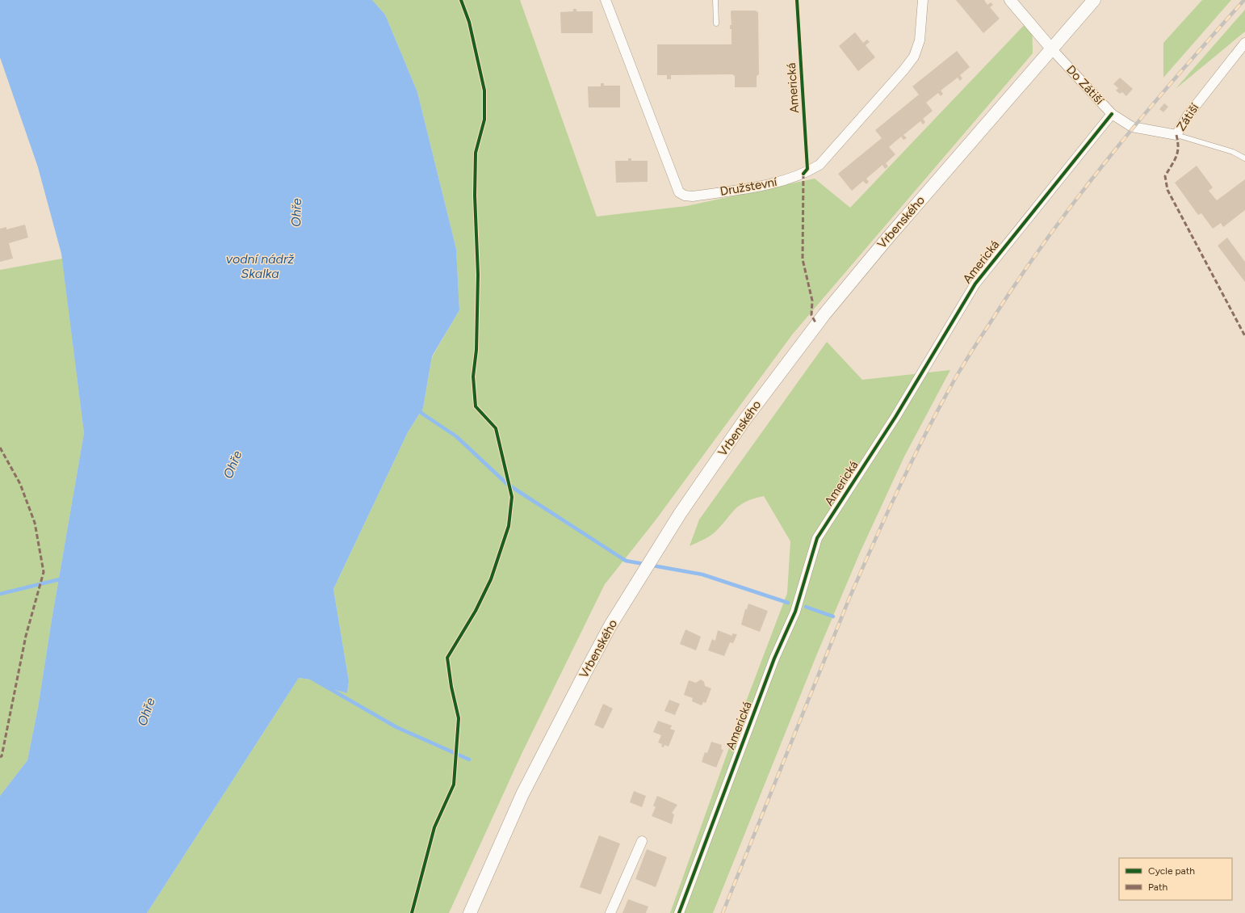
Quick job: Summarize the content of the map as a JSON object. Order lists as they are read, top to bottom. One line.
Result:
{"streets":{"main road":["Vrbenského"],"street":["Do Zátiší","Americká","Zátiší","Družstevní"]},"crossings":[["Do Zátiší","Americká"],["Do Zátiší","Zátiší"],["Do Zátiší","Vrbenského"]],"water":["Ohře","vodní nádrž Skalka"],"legend":["Cycle path","Path"]}
